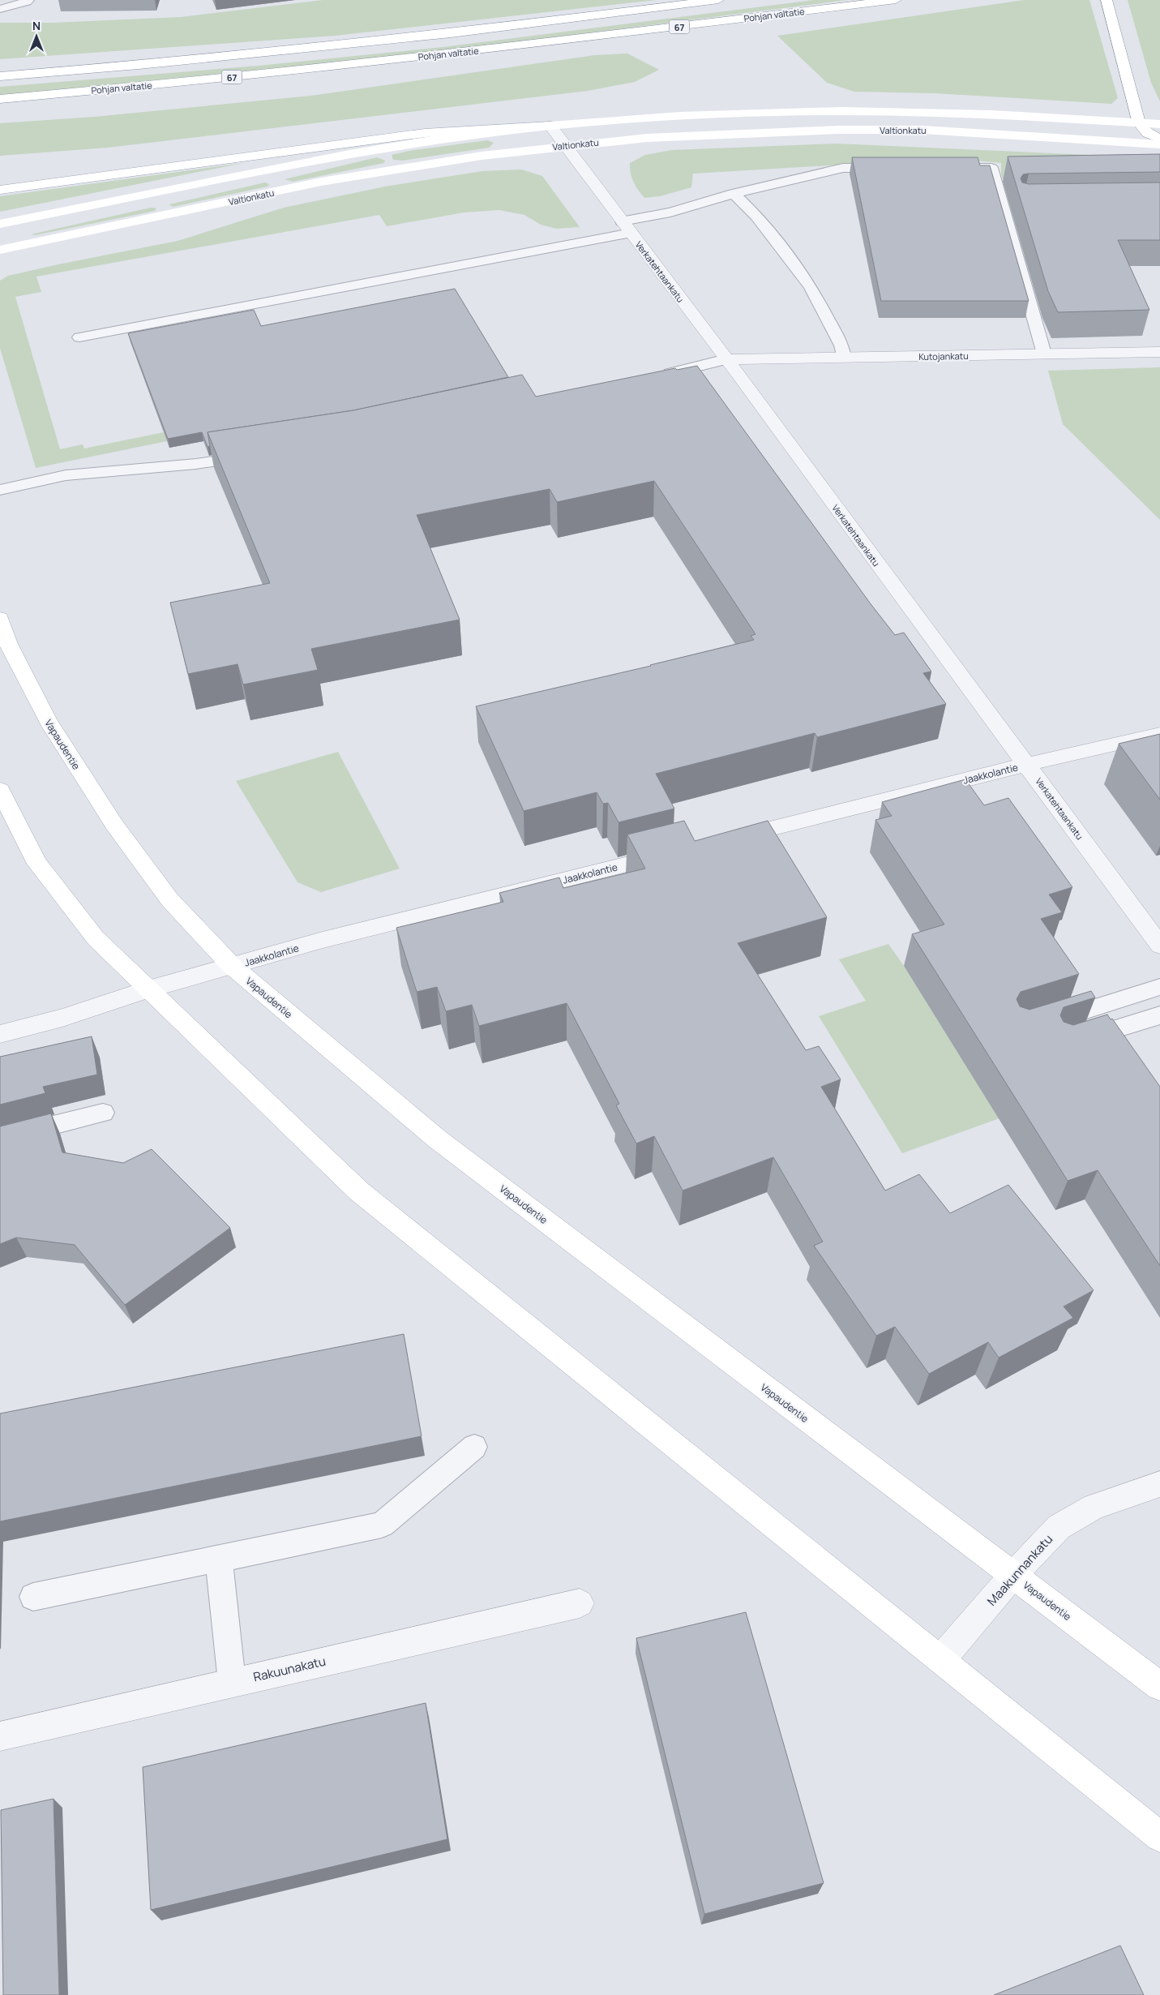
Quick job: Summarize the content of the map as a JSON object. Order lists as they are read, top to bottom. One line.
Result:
{"streets":{"main road":["Pohjan valtatie","67","Valtionkatu","Vapaudentie"],"street":["Verkatehtaankatu","Kutojankatu","Jaakkolantie","Maakunnankatu","Rakuunakatu"]},"crossings":[["Valtionkatu","Verkatehtaankatu"],["Verkatehtaankatu","Kutojankatu"],["Verkatehtaankatu","Jaakkolantie"],["Vapaudentie","Jaakkolantie"],["Vapaudentie","Maakunnankatu"]],"north":"top"}
